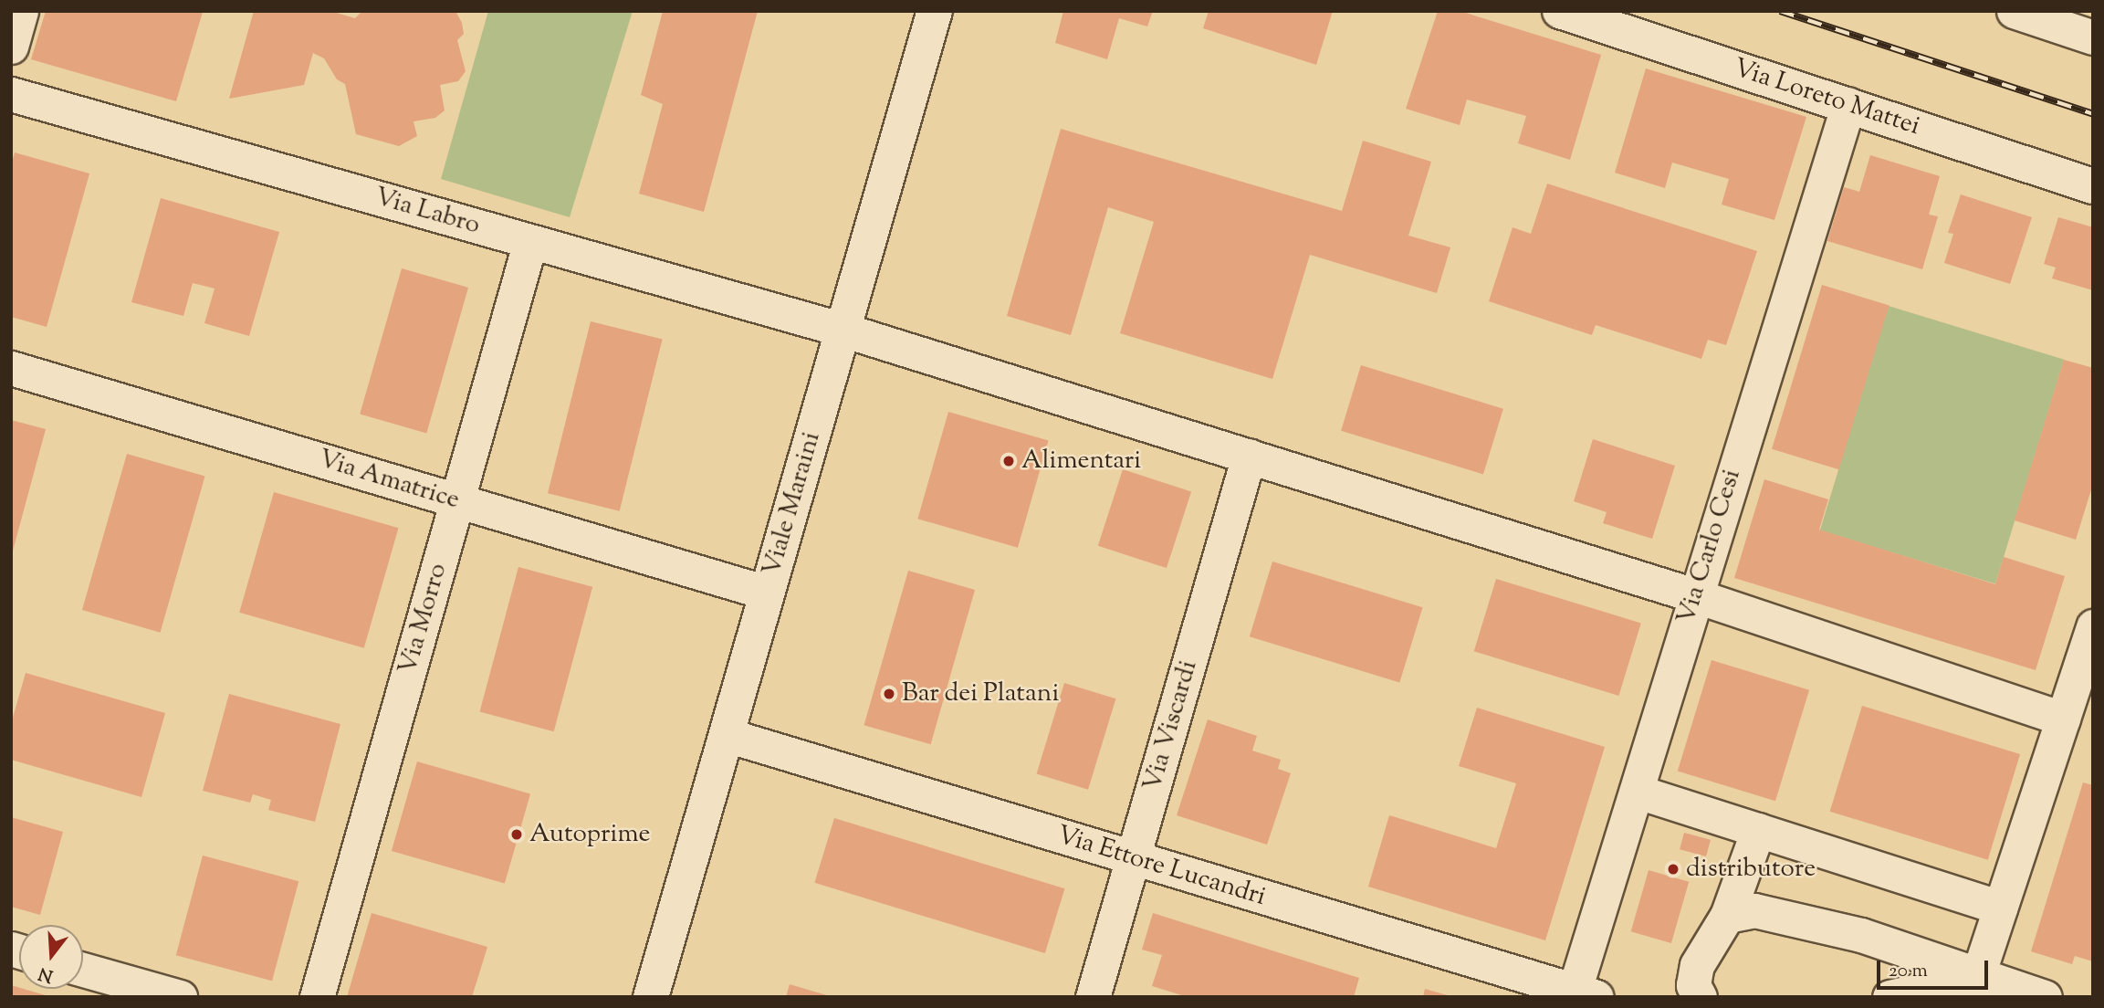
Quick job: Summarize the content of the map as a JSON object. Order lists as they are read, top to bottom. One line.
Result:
{"streets":{"main road":["Via Loreto Mattei","Viale Maraini"],"street":["Via Labro","Via Amatrice","Via Carlo Cesi","Via Morro","Via Viscardi","Via Ettore Lucandri"]},"crossings":[["Via Loreto Mattei","Via Carlo Cesi"],["Via Labro","Viale Maraini"],["Via Labro","Via Carlo Cesi"],["Via Labro","Via Morro"],["Via Labro","Via Viscardi"],["Via Amatrice","Viale Maraini"],["Via Amatrice","Via Morro"],["Viale Maraini","Via Ettore Lucandri"],["Via Carlo Cesi","Via Ettore Lucandri"],["Via Viscardi","Via Ettore Lucandri"]],"places":["Alimentari","Bar dei Platani","Autoprime","distributore"],"scale_bar":"20 m","north":"bottom"}
